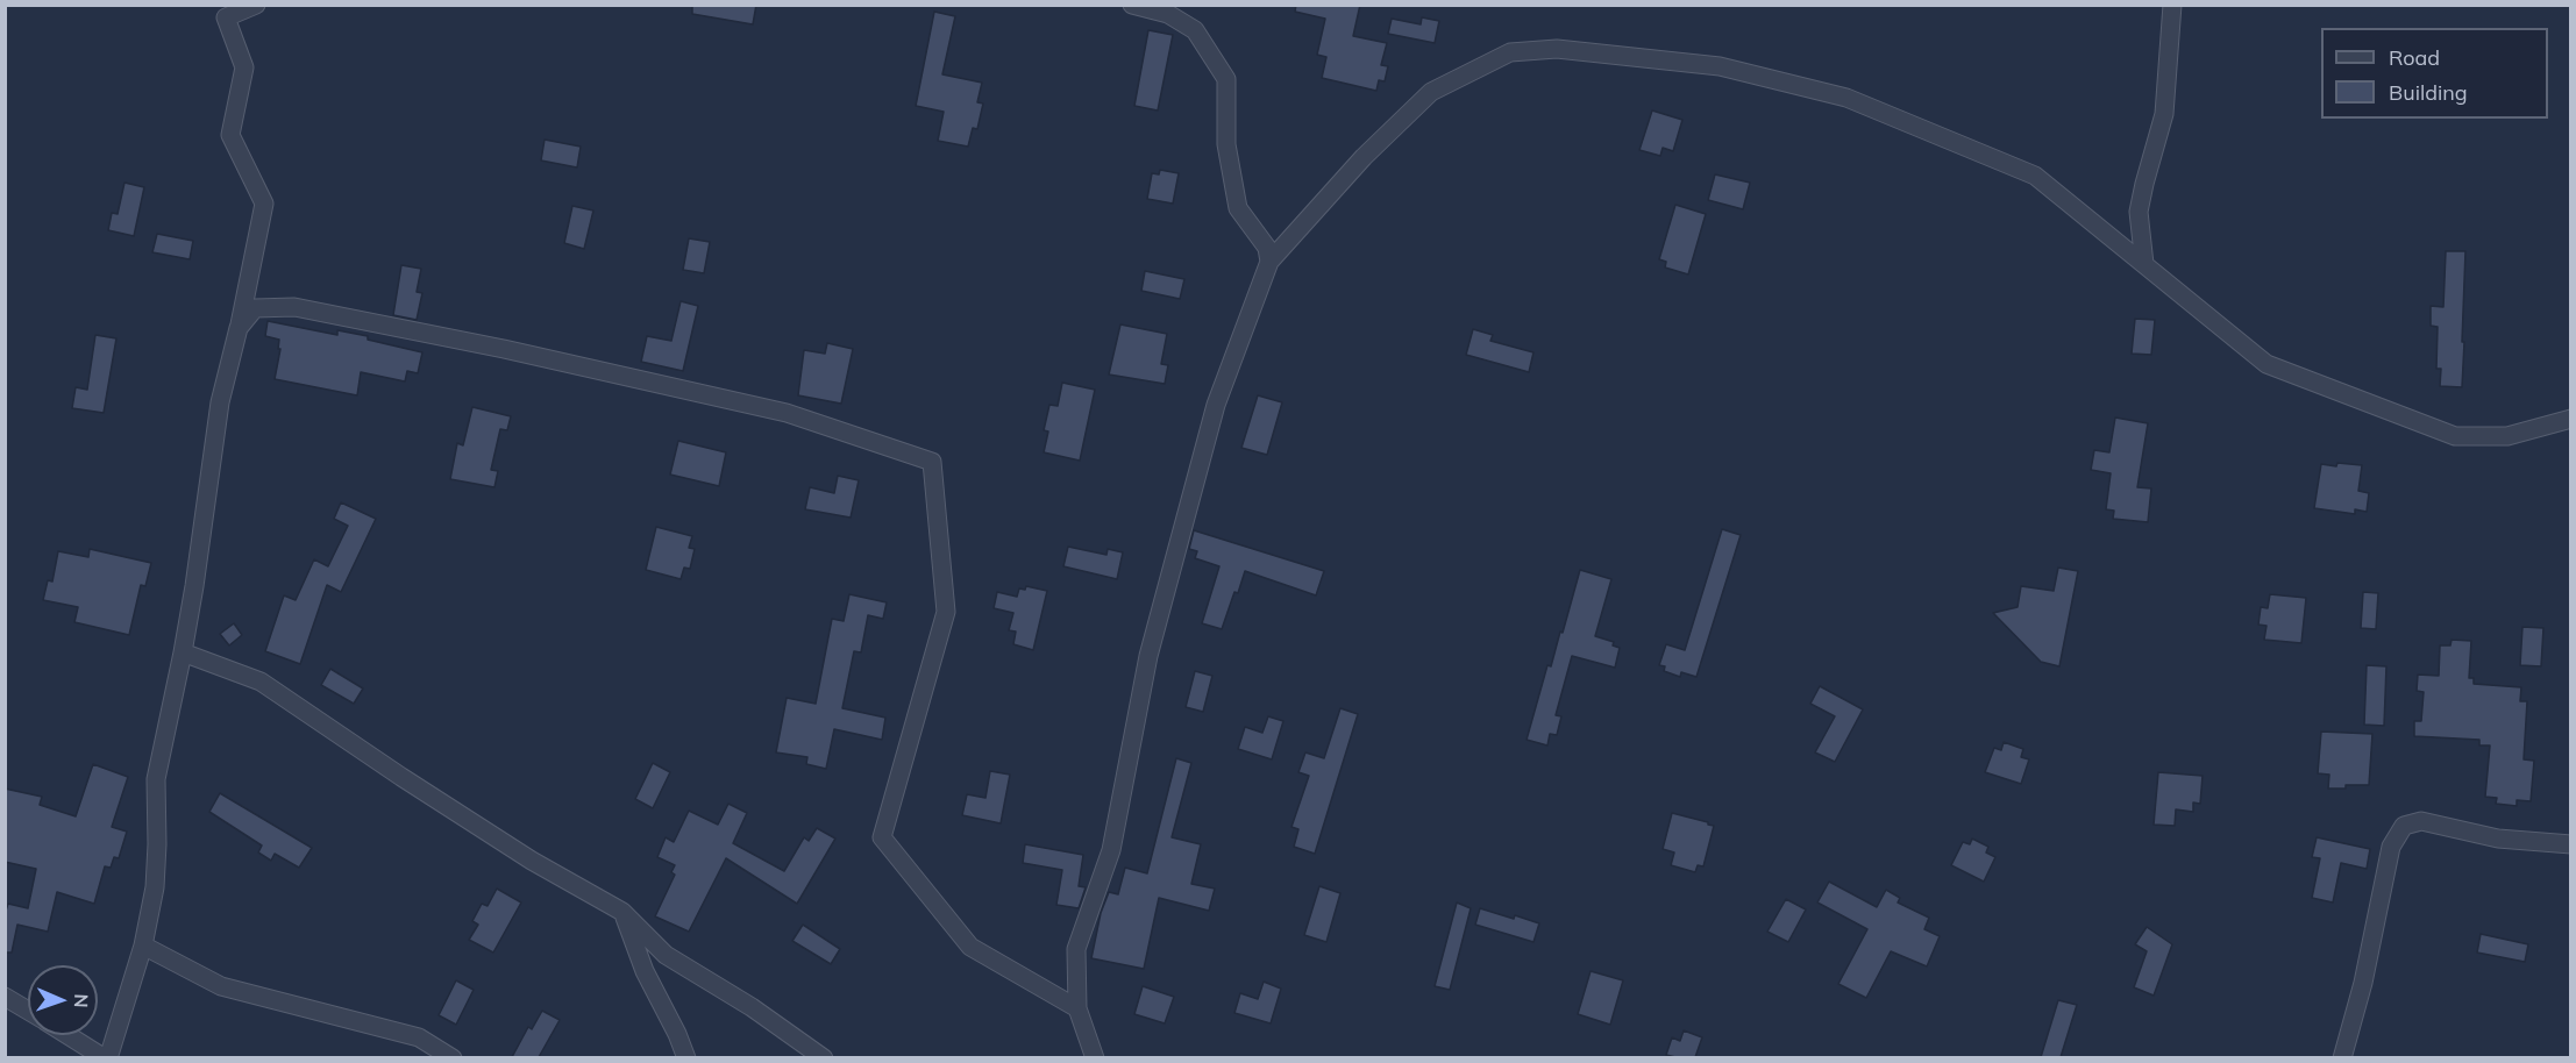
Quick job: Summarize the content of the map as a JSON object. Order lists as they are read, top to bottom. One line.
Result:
{"legend":["Road","Building"],"north":"right"}
